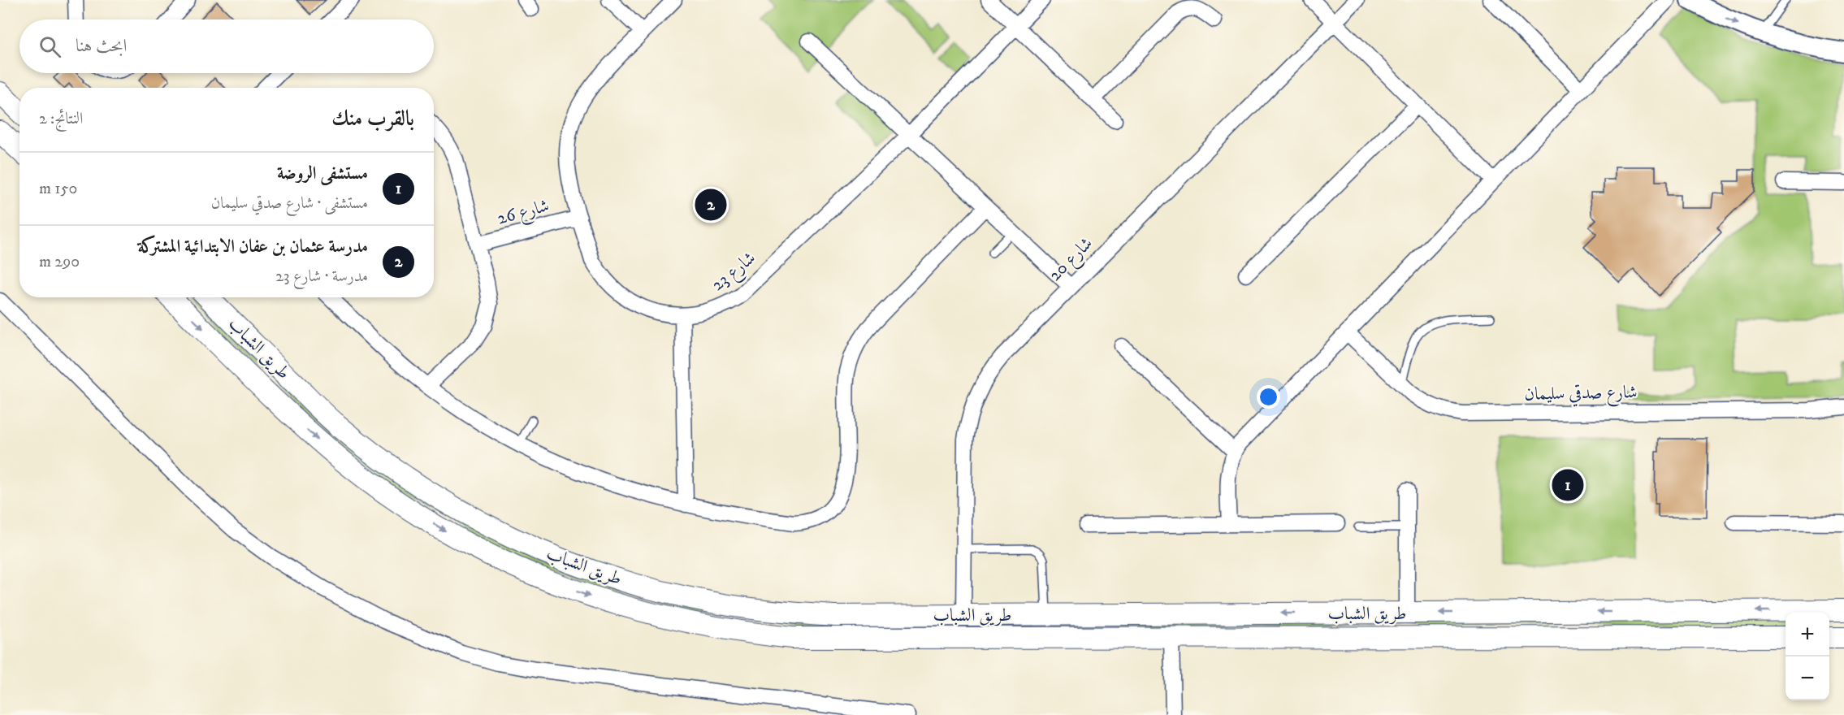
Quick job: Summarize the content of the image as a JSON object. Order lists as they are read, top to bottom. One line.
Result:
{"streets":{"main road":["طريق الشباب"],"street":["شارع 26","شارع 20","شارع 23","شارع صدقي سليمان"]},"crossings":[["شارع 26","شارع 23"],["شارع 20","طريق الشباب"]],"page":{"search":"ابحث هنا","heading":["بالقرب منك","النتائج: 2"],"list":[{"mark":"1","name":"مستشفى الروضة","note":"مستشفى · شارع صدقي سليمان","value":"150 m"},{"mark":"2","name":"مدرسة عثمان بن عفان الابتدائية المشتركة","note":"مدرسة · شارع 23","value":"290 m"}],"pins":["2","1"],"map_buttons":["+","−"]}}
